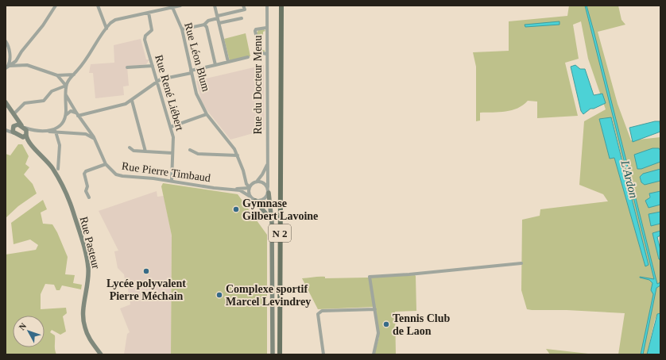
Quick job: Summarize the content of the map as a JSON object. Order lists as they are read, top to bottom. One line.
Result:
{"streets":{"main road":["N 2","Rue Pasteur"],"street":["Rue Léon Blum","Rue du Docteur Menu","Rue René Liébert","Rue Pierre Timbaud"]},"crossings":[["Rue Léon Blum","Rue du Docteur Menu"],["Rue Léon Blum","Rue Pierre Timbaud"],["Rue du Docteur Menu","Rue Pierre Timbaud"],["Rue René Liébert","Rue Pierre Timbaud"]],"water":["L'Ardon"],"places":["Gymnase Gilbert Lavoine","Lycée polyvalent Pierre Méchain","Complexe sportif Marcel Levindrey","Tennis Club de Laon"],"north":"top left"}
